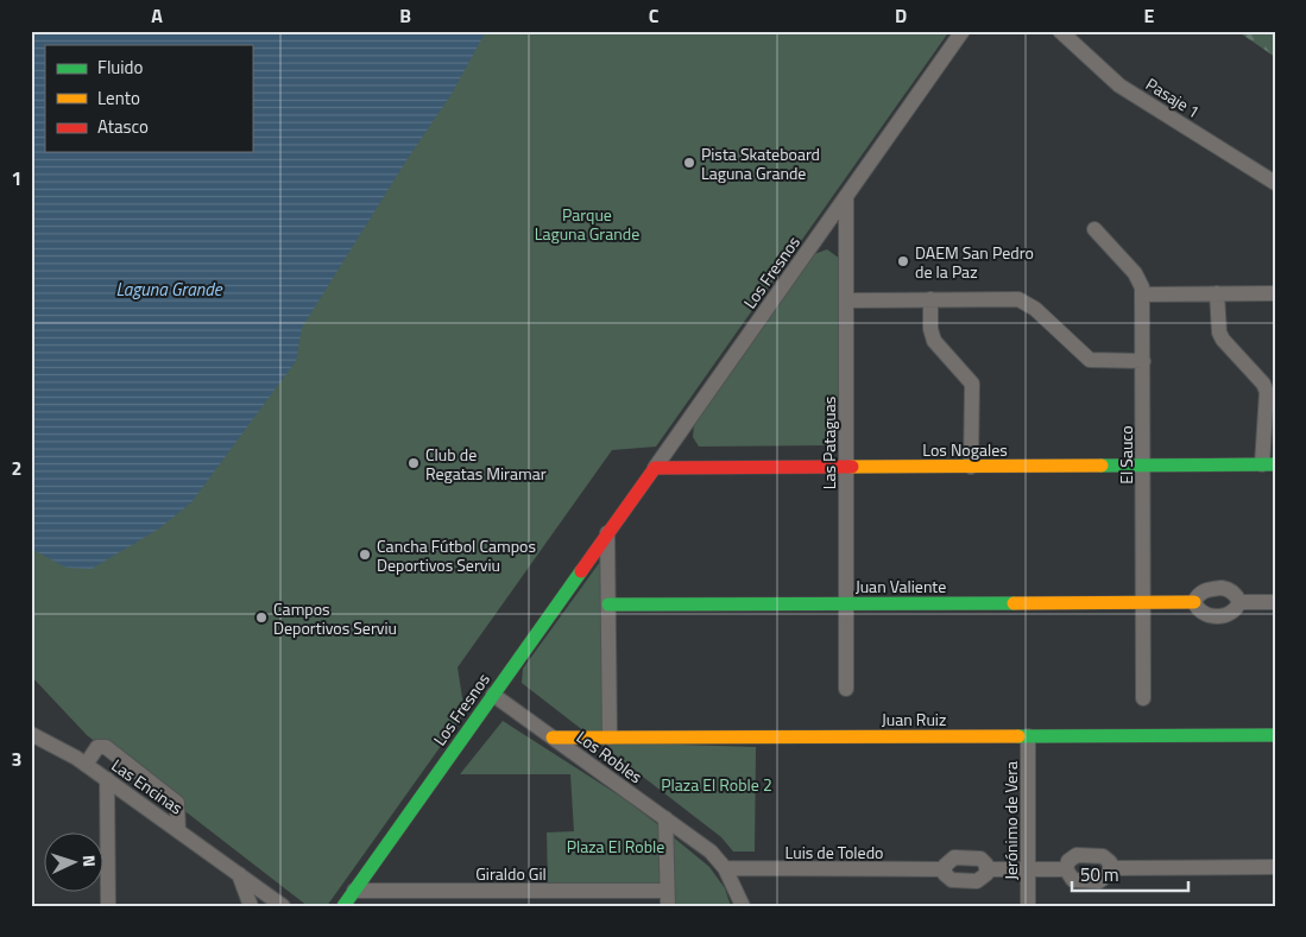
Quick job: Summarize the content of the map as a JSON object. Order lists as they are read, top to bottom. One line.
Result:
{"streets":{"street":["Pasaje 1","Los Fresnos","Las Pataguas","Los Nogales","El Sauco","Juan Valiente","Juan Ruiz","Los Robles","Las Encinas","Jerónimo de Vera","Luis de Toledo","Giraldo Gil"]},"crossings":[["Los Fresnos","Las Pataguas"],["Los Fresnos","Los Nogales"],["Los Fresnos","Los Robles"],["Los Fresnos","Giraldo Gil"],["Las Pataguas","Los Nogales"],["Las Pataguas","Juan Valiente"],["Los Nogales","El Sauco"],["El Sauco","Juan Valiente"],["Juan Ruiz","Los Robles"],["Juan Ruiz","Jerónimo de Vera"],["Los Robles","Luis de Toledo"],["Jerónimo de Vera","Luis de Toledo"]],"water":["Laguna Grande"],"parks":["Parque Laguna Grande","Plaza El Roble 2","Plaza El Roble"],"places":["Pista Skateboard Laguna Grande","DAEM San Pedro de la Paz","Club de Regatas Miramar","Cancha Fútbol Campos Deportivos Serviu","Campos Deportivos Serviu"],"legend":["Fluido","Lento","Atasco"],"scale_bar":"50 m","north":"right","grid":{"columns":["A","B","C","D","E"],"rows":["1","2","3"]}}
